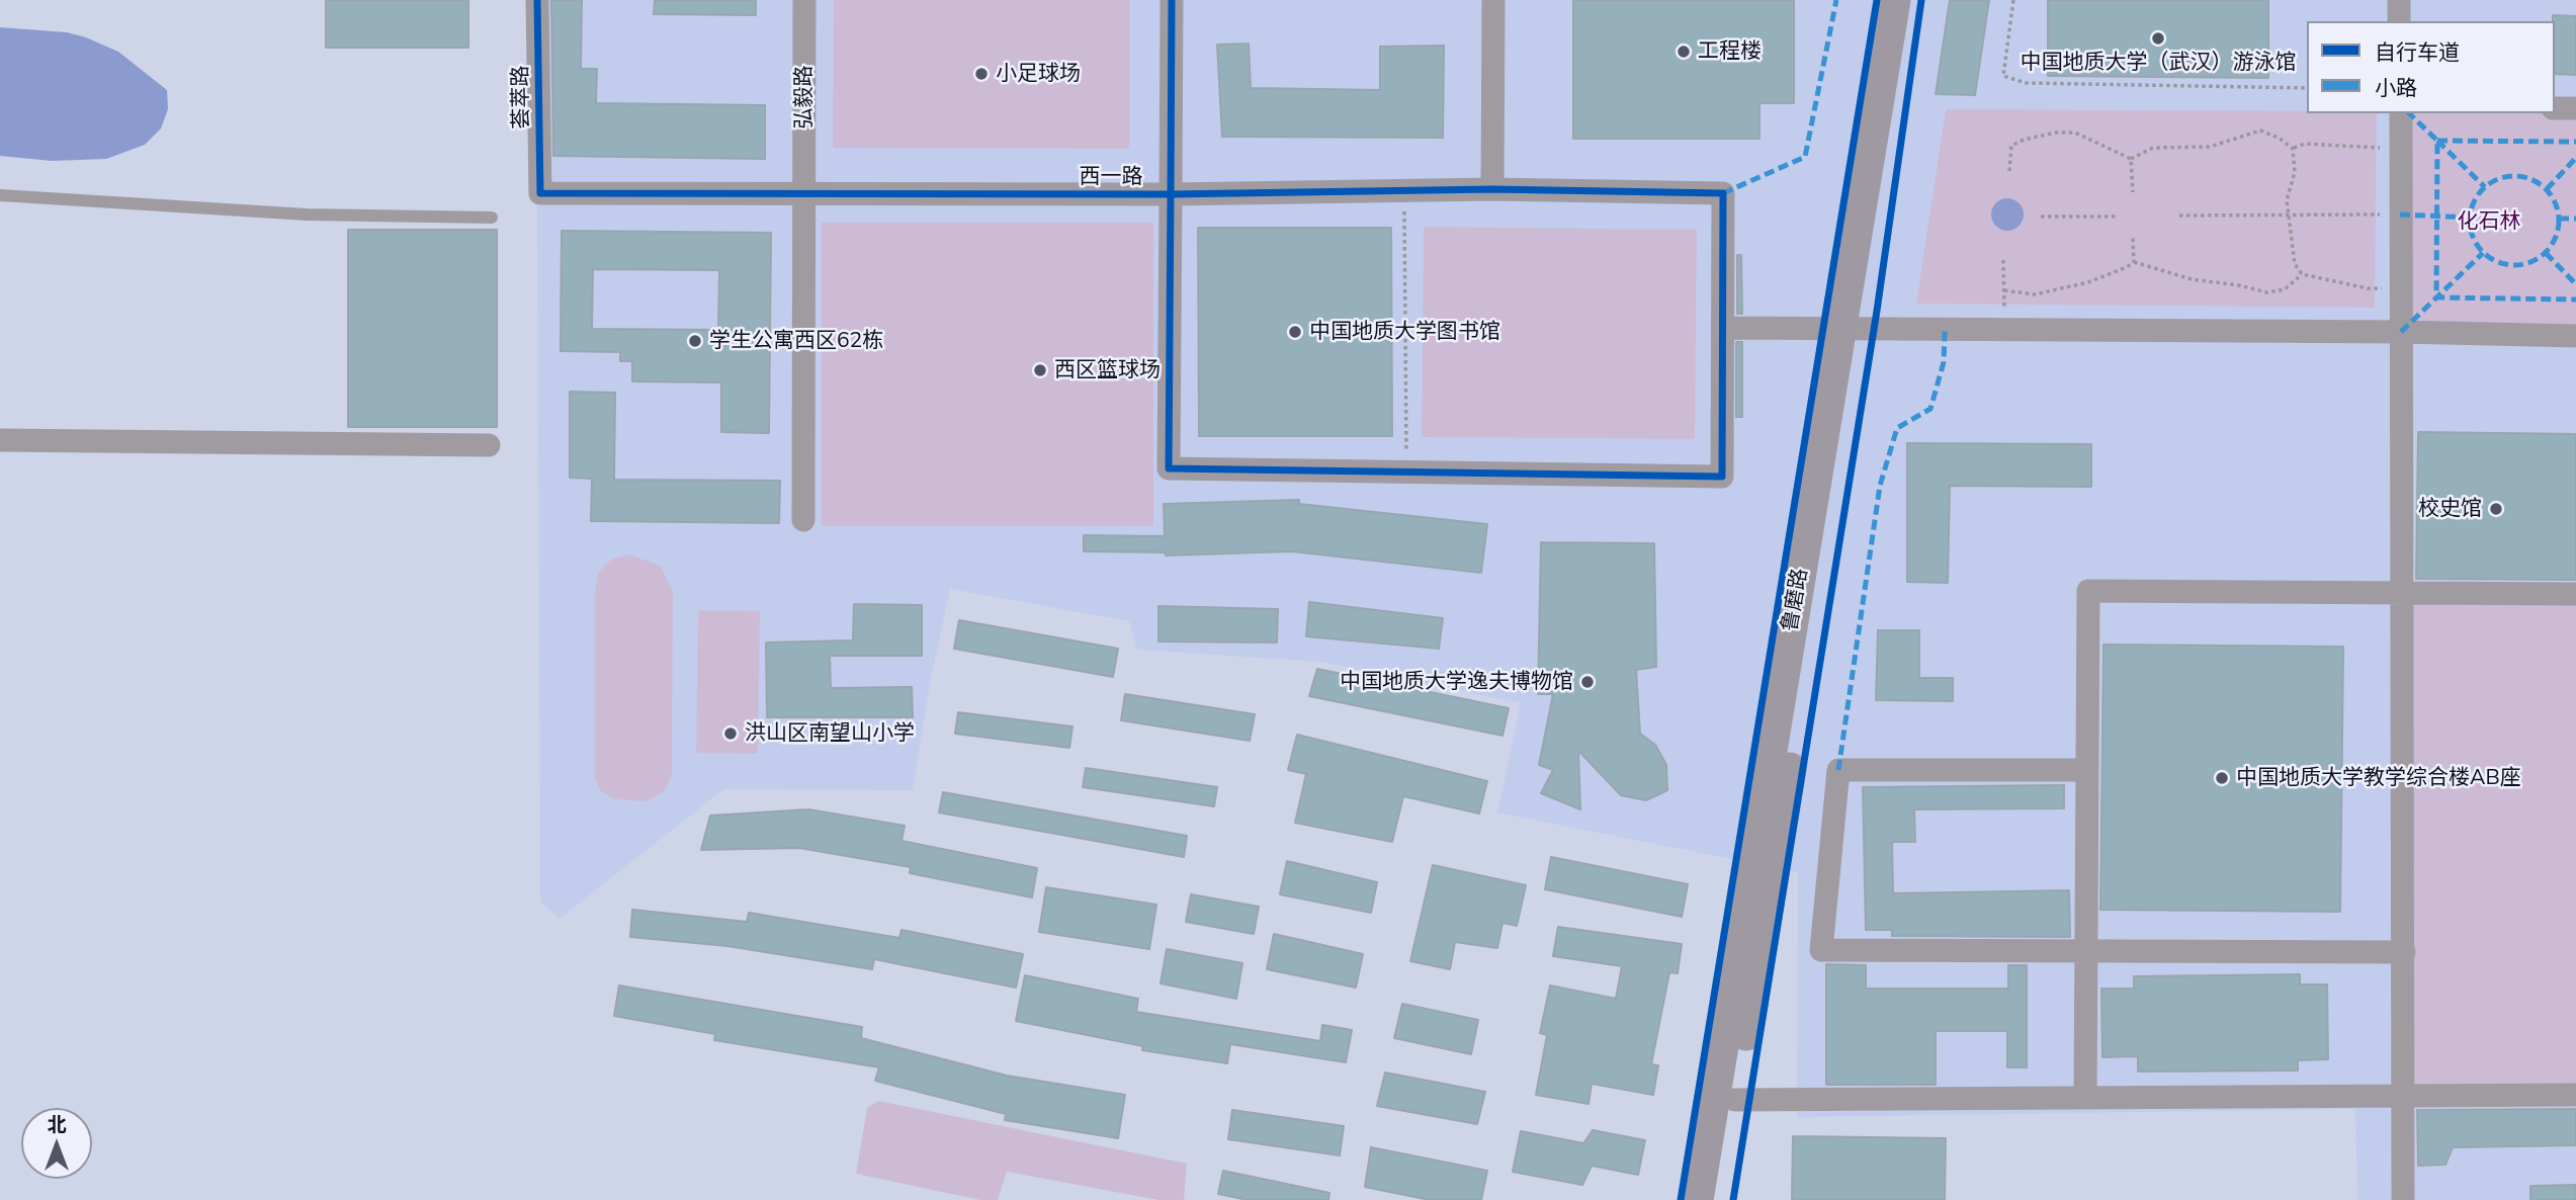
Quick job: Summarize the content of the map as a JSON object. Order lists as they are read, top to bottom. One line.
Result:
{"streets":{"main road":["鲁磨路"],"street":["荟萃路","弘毅路","西一路"]},"crossings":[["荟萃路","西一路"],["弘毅路","西一路"]],"parks":["化石林"],"places":["中国地质大学（武汉）游泳馆","工程楼","小足球场","中国地质大学图书馆","学生公寓西区62栋","西区篮球场","校史馆","中国地质大学逸夫博物馆","洪山区南望山小学","中国地质大学教学综合楼AB座"],"legend":["自行车道","小路"],"north":"top"}
